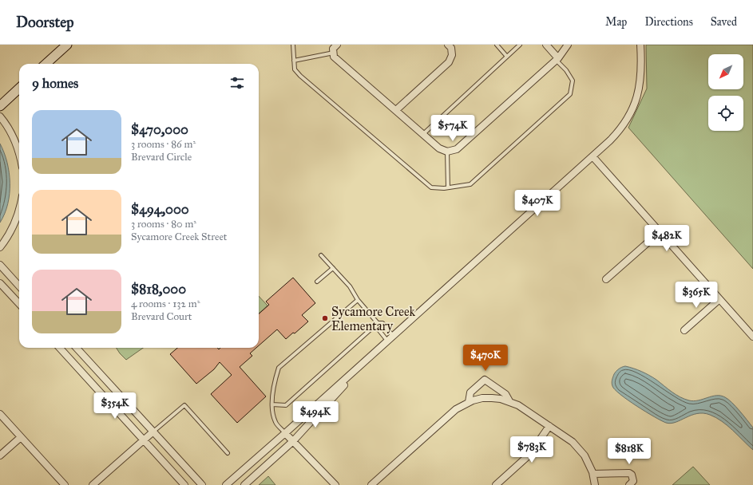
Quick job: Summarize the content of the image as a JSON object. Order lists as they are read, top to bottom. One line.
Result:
{"places":["Sycamore Creek Elementary"],"north":"bottom left","page":{"header":"Doorstep","nav":["Map","Directions","Saved"],"heading":"9 homes","list":[{"name":"$470,000","note":"3 rooms · 86 m² · Brevard Circle"},{"name":"$494,000","note":"3 rooms · 80 m² · Sycamore Creek Street"},{"name":"$818,000","note":"4 rooms · 132 m² · Brevard Court"}],"price":["$574K","$407K","$482K","$365K","$470K","$354K","$494K","$783K","$818K"]}}
